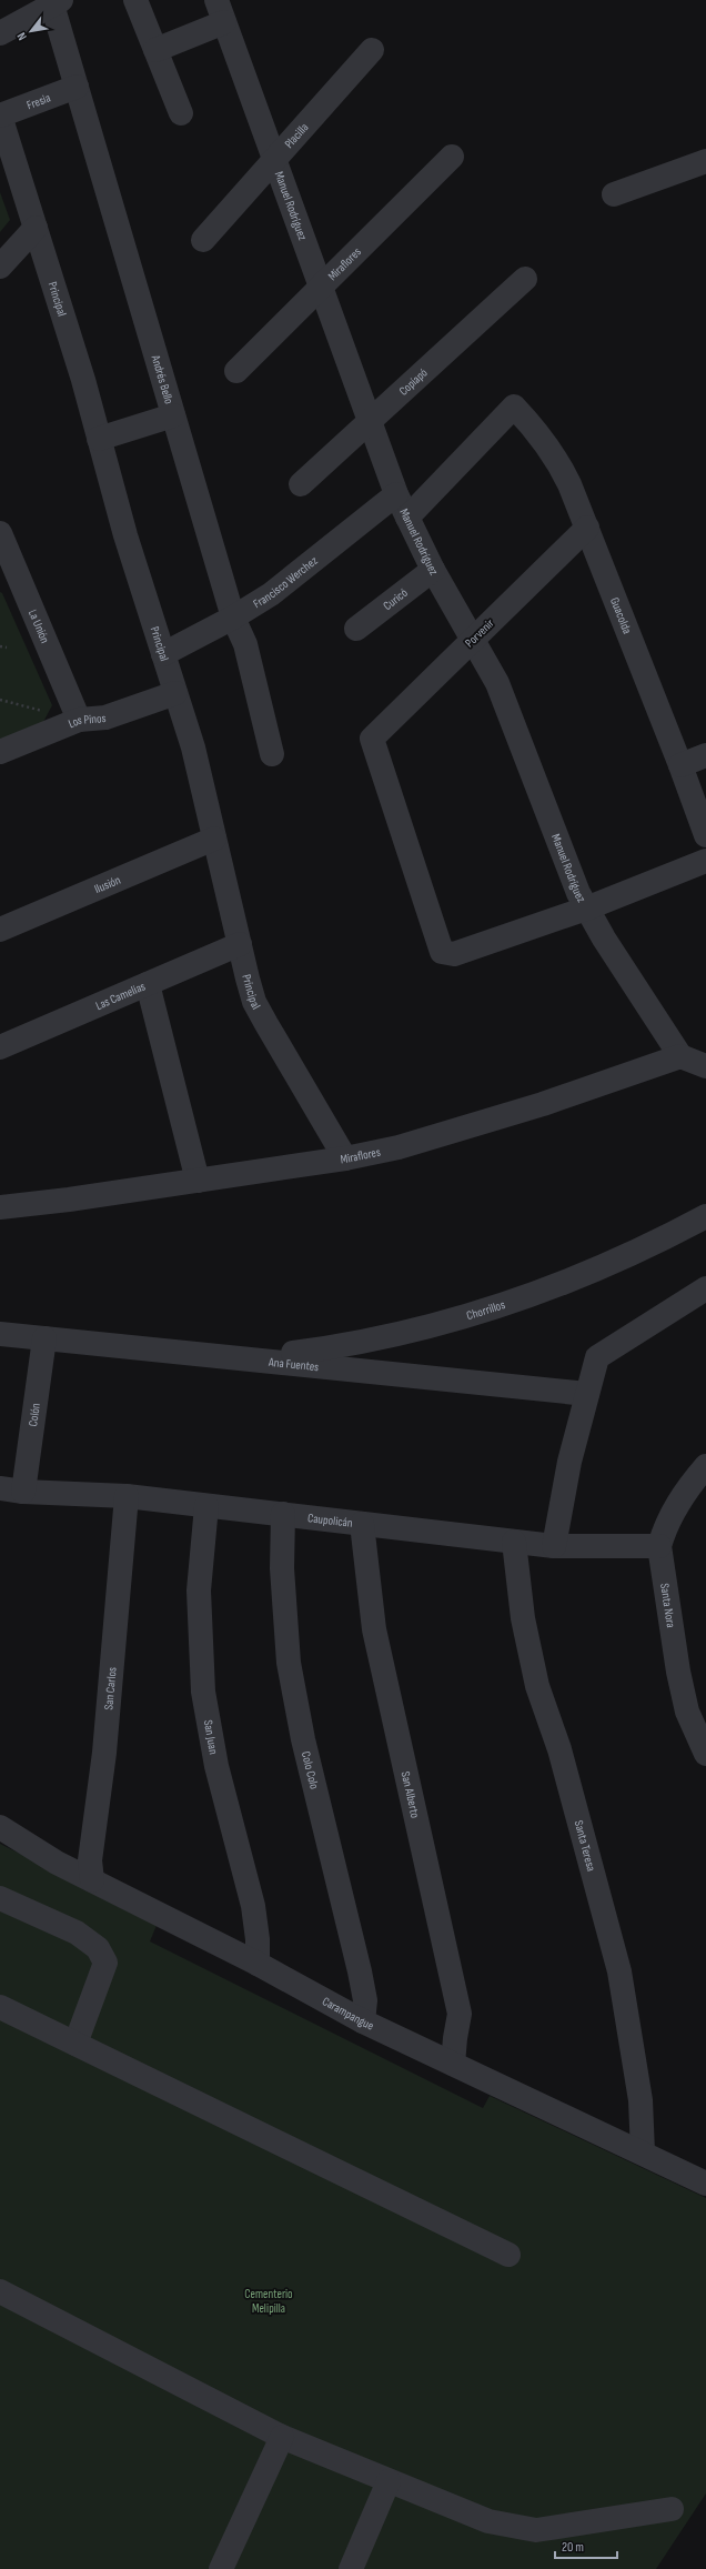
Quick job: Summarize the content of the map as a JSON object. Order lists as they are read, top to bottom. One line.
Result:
{"streets":{"street":["Fresia","Placilla","Manuel Rodríguez","Miraflores","Principal","Andrés Bello","Copiapó","Francisco Werchez","Curicó","Guacolda","La Unión","Porvenir","Los Pinos","Ilusión","Las Camelias","Chorrillos","Ana Fuentes","Colón","Caupolicán","Santa Nora","San Carlos","San Juan","Colo Colo","San Alberto","Santa Teresa","Carampangue"]},"crossings":[["Fresia","Principal"],["Fresia","Andrés Bello"],["Placilla","Manuel Rodríguez"],["Manuel Rodríguez","Miraflores"],["Manuel Rodríguez","Copiapó"],["Manuel Rodríguez","Francisco Werchez"],["Manuel Rodríguez","Curicó"],["Manuel Rodríguez","Guacolda"],["Manuel Rodríguez","Porvenir"],["Miraflores","Principal"],["Principal","Francisco Werchez"],["Principal","Los Pinos"],["Principal","Ilusión"],["Principal","Las Camelias"],["Andrés Bello","Francisco Werchez"],["Guacolda","Porvenir"],["La Unión","Los Pinos"],["Chorrillos","Ana Fuentes"],["Ana Fuentes","Colón"],["Colón","Caupolicán"],["Caupolicán","Santa Nora"],["Caupolicán","San Carlos"],["Caupolicán","San Juan"],["Caupolicán","Colo Colo"],["Caupolicán","San Alberto"],["Caupolicán","Santa Teresa"],["San Carlos","Carampangue"],["San Juan","Carampangue"],["Colo Colo","Carampangue"],["San Alberto","Carampangue"],["Santa Teresa","Carampangue"]],"parks":["Cementerio Melipilla"],"scale_bar":"20 m","north":"bottom left"}
